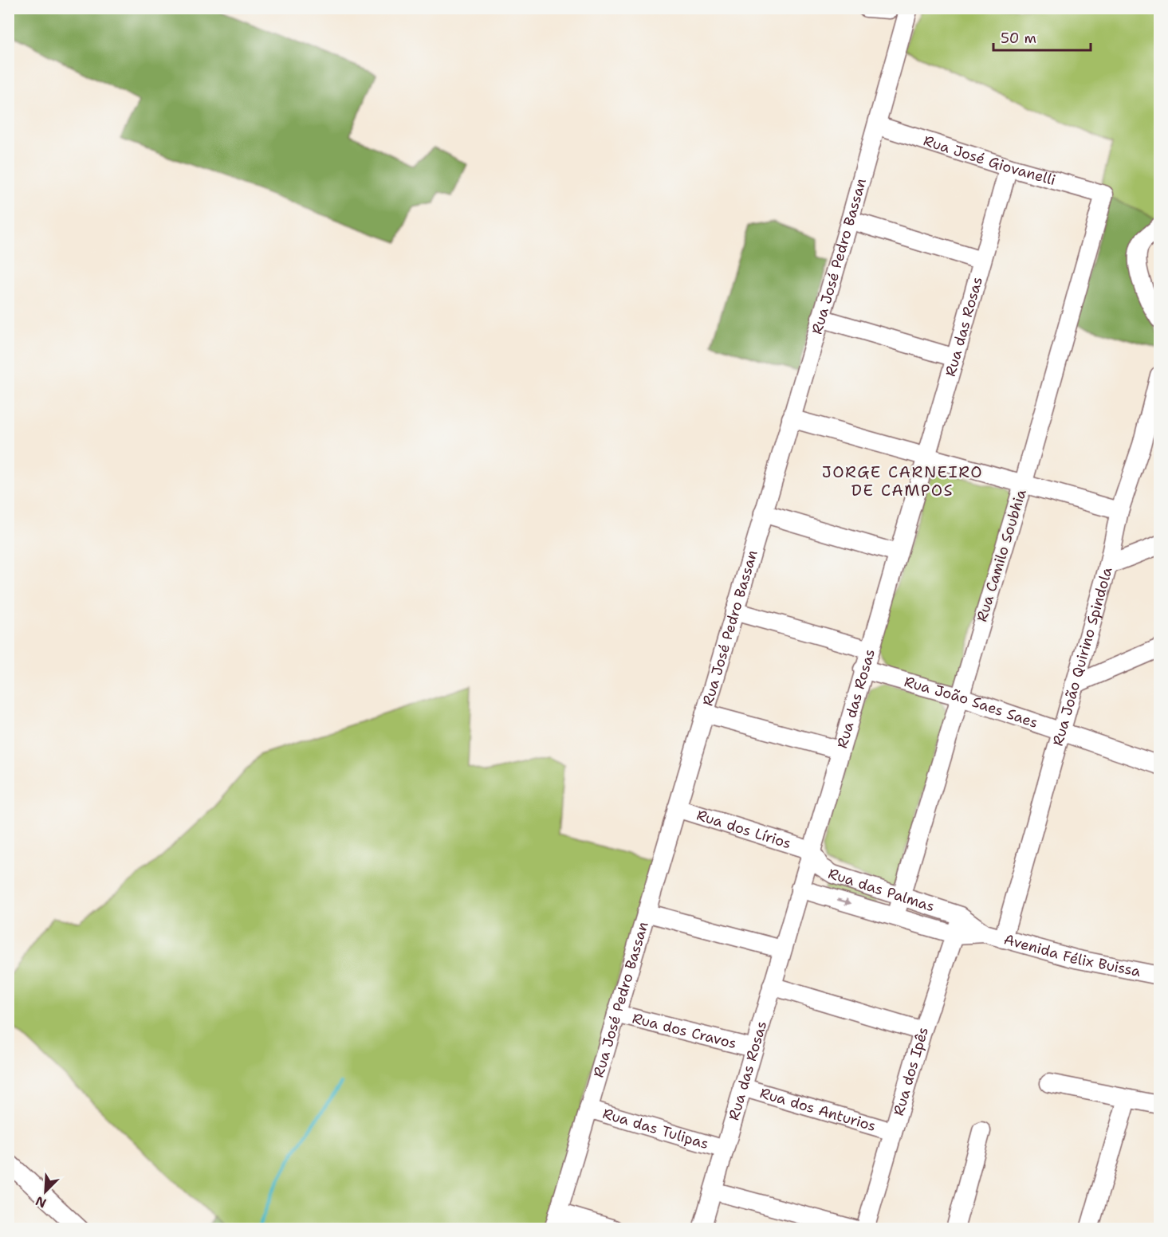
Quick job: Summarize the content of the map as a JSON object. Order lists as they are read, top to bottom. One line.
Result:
{"streets":{"street":["Rua José Giovanelli","Rua José Pedro Bassan","Rua das Rosas","Rua Camilo Soubhia","Rua João Quirino Spindola","Rua João Saes Saes","Rua dos Lírios","Rua das Palmas","Avenida Félix Buissa","Rua dos Cravos","Rua dos Ipês","Rua dos Anturios","Rua das Tulipas"]},"crossings":[["Rua José Giovanelli","Rua José Pedro Bassan"],["Rua José Giovanelli","Rua das Rosas"],["Rua José Giovanelli","Rua Camilo Soubhia"],["Rua José Pedro Bassan","Rua dos Lírios"],["Rua José Pedro Bassan","Rua dos Cravos"],["Rua José Pedro Bassan","Rua das Tulipas"],["Rua das Rosas","Rua João Saes Saes"],["Rua das Rosas","Rua dos Lírios"],["Rua das Rosas","Rua das Palmas"],["Rua das Rosas","Rua dos Cravos"],["Rua das Rosas","Rua dos Anturios"],["Rua das Rosas","Rua das Tulipas"],["Rua Camilo Soubhia","Rua João Saes Saes"],["Rua Camilo Soubhia","Rua das Palmas"],["Rua João Quirino Spindola","Rua João Saes Saes"],["Rua João Quirino Spindola","Avenida Félix Buissa"],["Rua dos Lírios","Rua das Palmas"],["Rua das Palmas","Avenida Félix Buissa"],["Rua das Palmas","Rua dos Ipês"],["Avenida Félix Buissa","Rua dos Ipês"],["Rua dos Ipês","Rua dos Anturios"]],"districts":["JORGE CARNEIRO DE CAMPOS"],"scale_bar":"50 m","north":"bottom left"}
